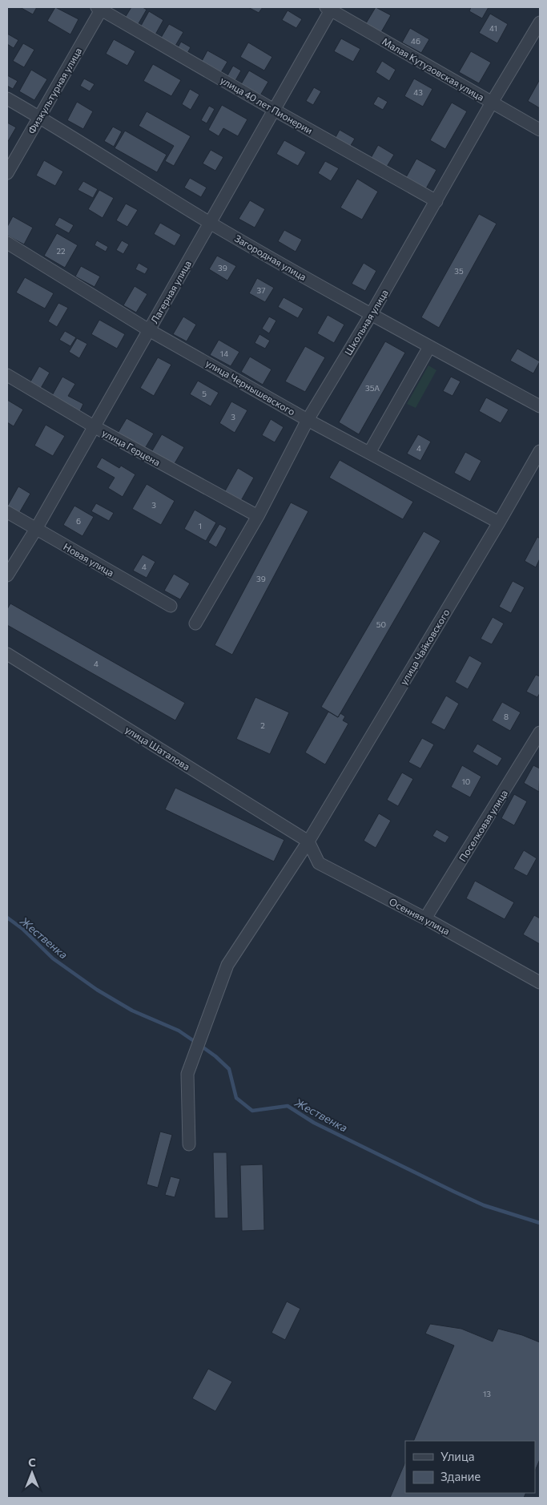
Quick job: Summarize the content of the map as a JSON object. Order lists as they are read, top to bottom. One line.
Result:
{"streets":{"street":["Малая Кутузовская улица","Физкультурная улица","улица 40 лет Пионерии","Загородная улица","Лагерная улица","Школьная улица","улица Чернышевского","улица Герцена","Новая улица","улица Чайковского","улица Шаталова","Поселковая улица","Осенняя улица"]},"crossings":[["Малая Кутузовская улица","Лагерная улица"],["Малая Кутузовская улица","Школьная улица"],["Физкультурная улица","улица 40 лет Пионерии"],["Физкультурная улица","Загородная улица"],["улица 40 лет Пионерии","Лагерная улица"],["улица 40 лет Пионерии","Школьная улица"],["Загородная улица","Лагерная улица"],["Загородная улица","Школьная улица"],["Лагерная улица","улица Чернышевского"],["Лагерная улица","улица Герцена"],["Лагерная улица","Новая улица"],["Школьная улица","улица Чернышевского"],["Школьная улица","улица Герцена"],["улица Чернышевского","улица Чайковского"],["улица Чайковского","улица Шаталова"],["улица Чайковского","Осенняя улица"],["улица Шаталова","Осенняя улица"],["Поселковая улица","Осенняя улица"]],"water":["Жественка"],"house_numbers":["41","46","43","22","39","35","37","14","35А","5","3","4","3","6","1","4","39","50","4","8","2","10","13"],"legend":["Улица","Здание"],"north":"top"}
